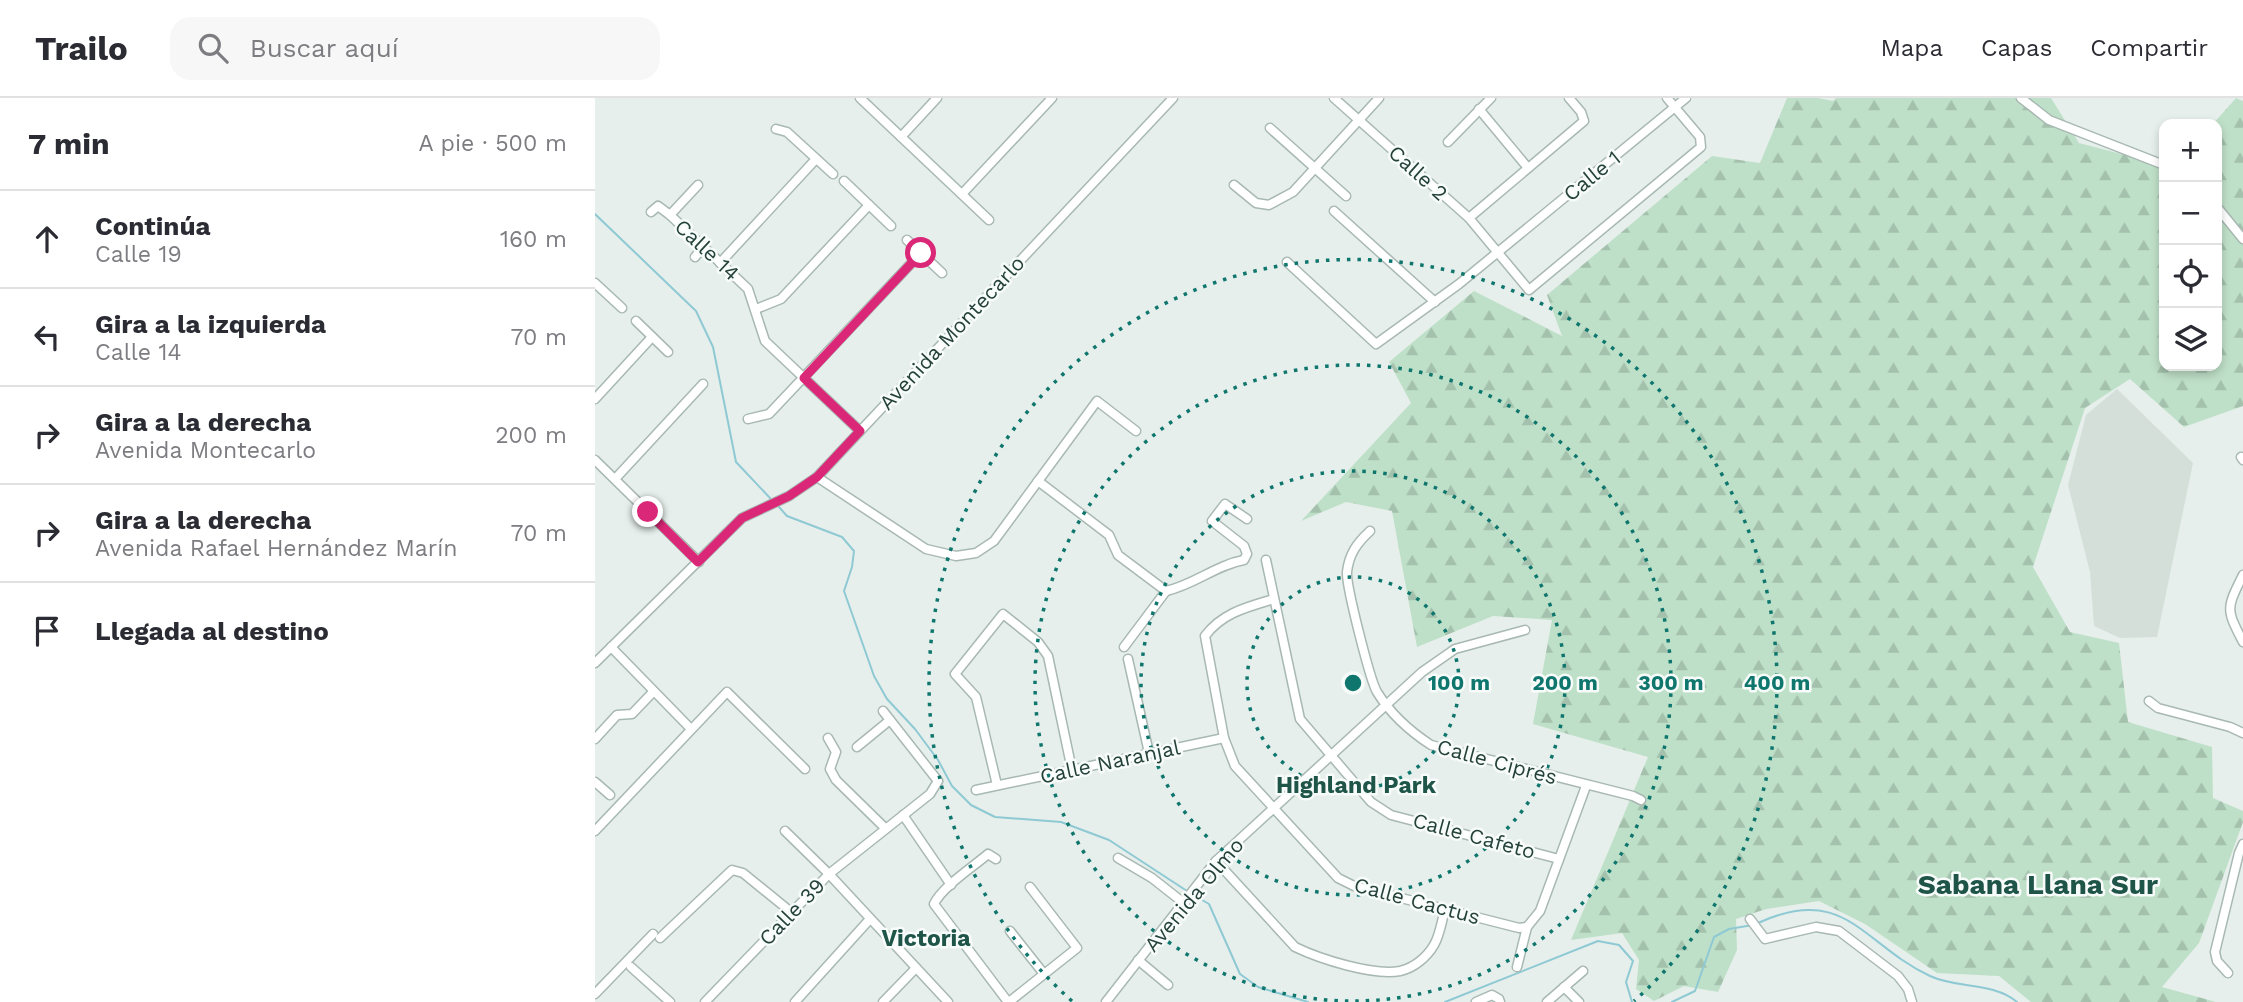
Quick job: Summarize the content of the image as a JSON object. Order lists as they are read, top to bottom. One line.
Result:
{"streets":{"street":["Calle 2","Calle 1","Calle 14","Avenida Montecarlo","Calle Naranjal","Calle Ciprés","Calle Cafeto","Avenida Olmo","Calle Cactus","Calle 39"]},"crossings":[["Calle 2","Calle 1"],["Calle 14","Avenida Montecarlo"],["Calle Naranjal","Calle Cactus"],["Calle Ciprés","Avenida Olmo"],["Calle Cafeto","Avenida Olmo"],["Calle Cafeto","Calle Cactus"],["Avenida Olmo","Calle Cactus"]],"districts":["Highland Park","Sabana Llana Sur","Victoria"],"page":{"header":"Trailo","search":"Buscar aquí","nav":["Mapa","Capas","Compartir"],"heading":["7 min","A pie · 500 m"],"map_buttons":["+","−"],"list":[["Continúa","Calle 19","160 m"],["Gira a la izquierda","Calle 14","70 m"],["Gira a la derecha","Avenida Montecarlo","200 m"],["Gira a la derecha","Avenida Rafael Hernández Marín","70 m"],"Llegada al destino"]},"rings":["100 m","200 m","300 m","400 m"]}
